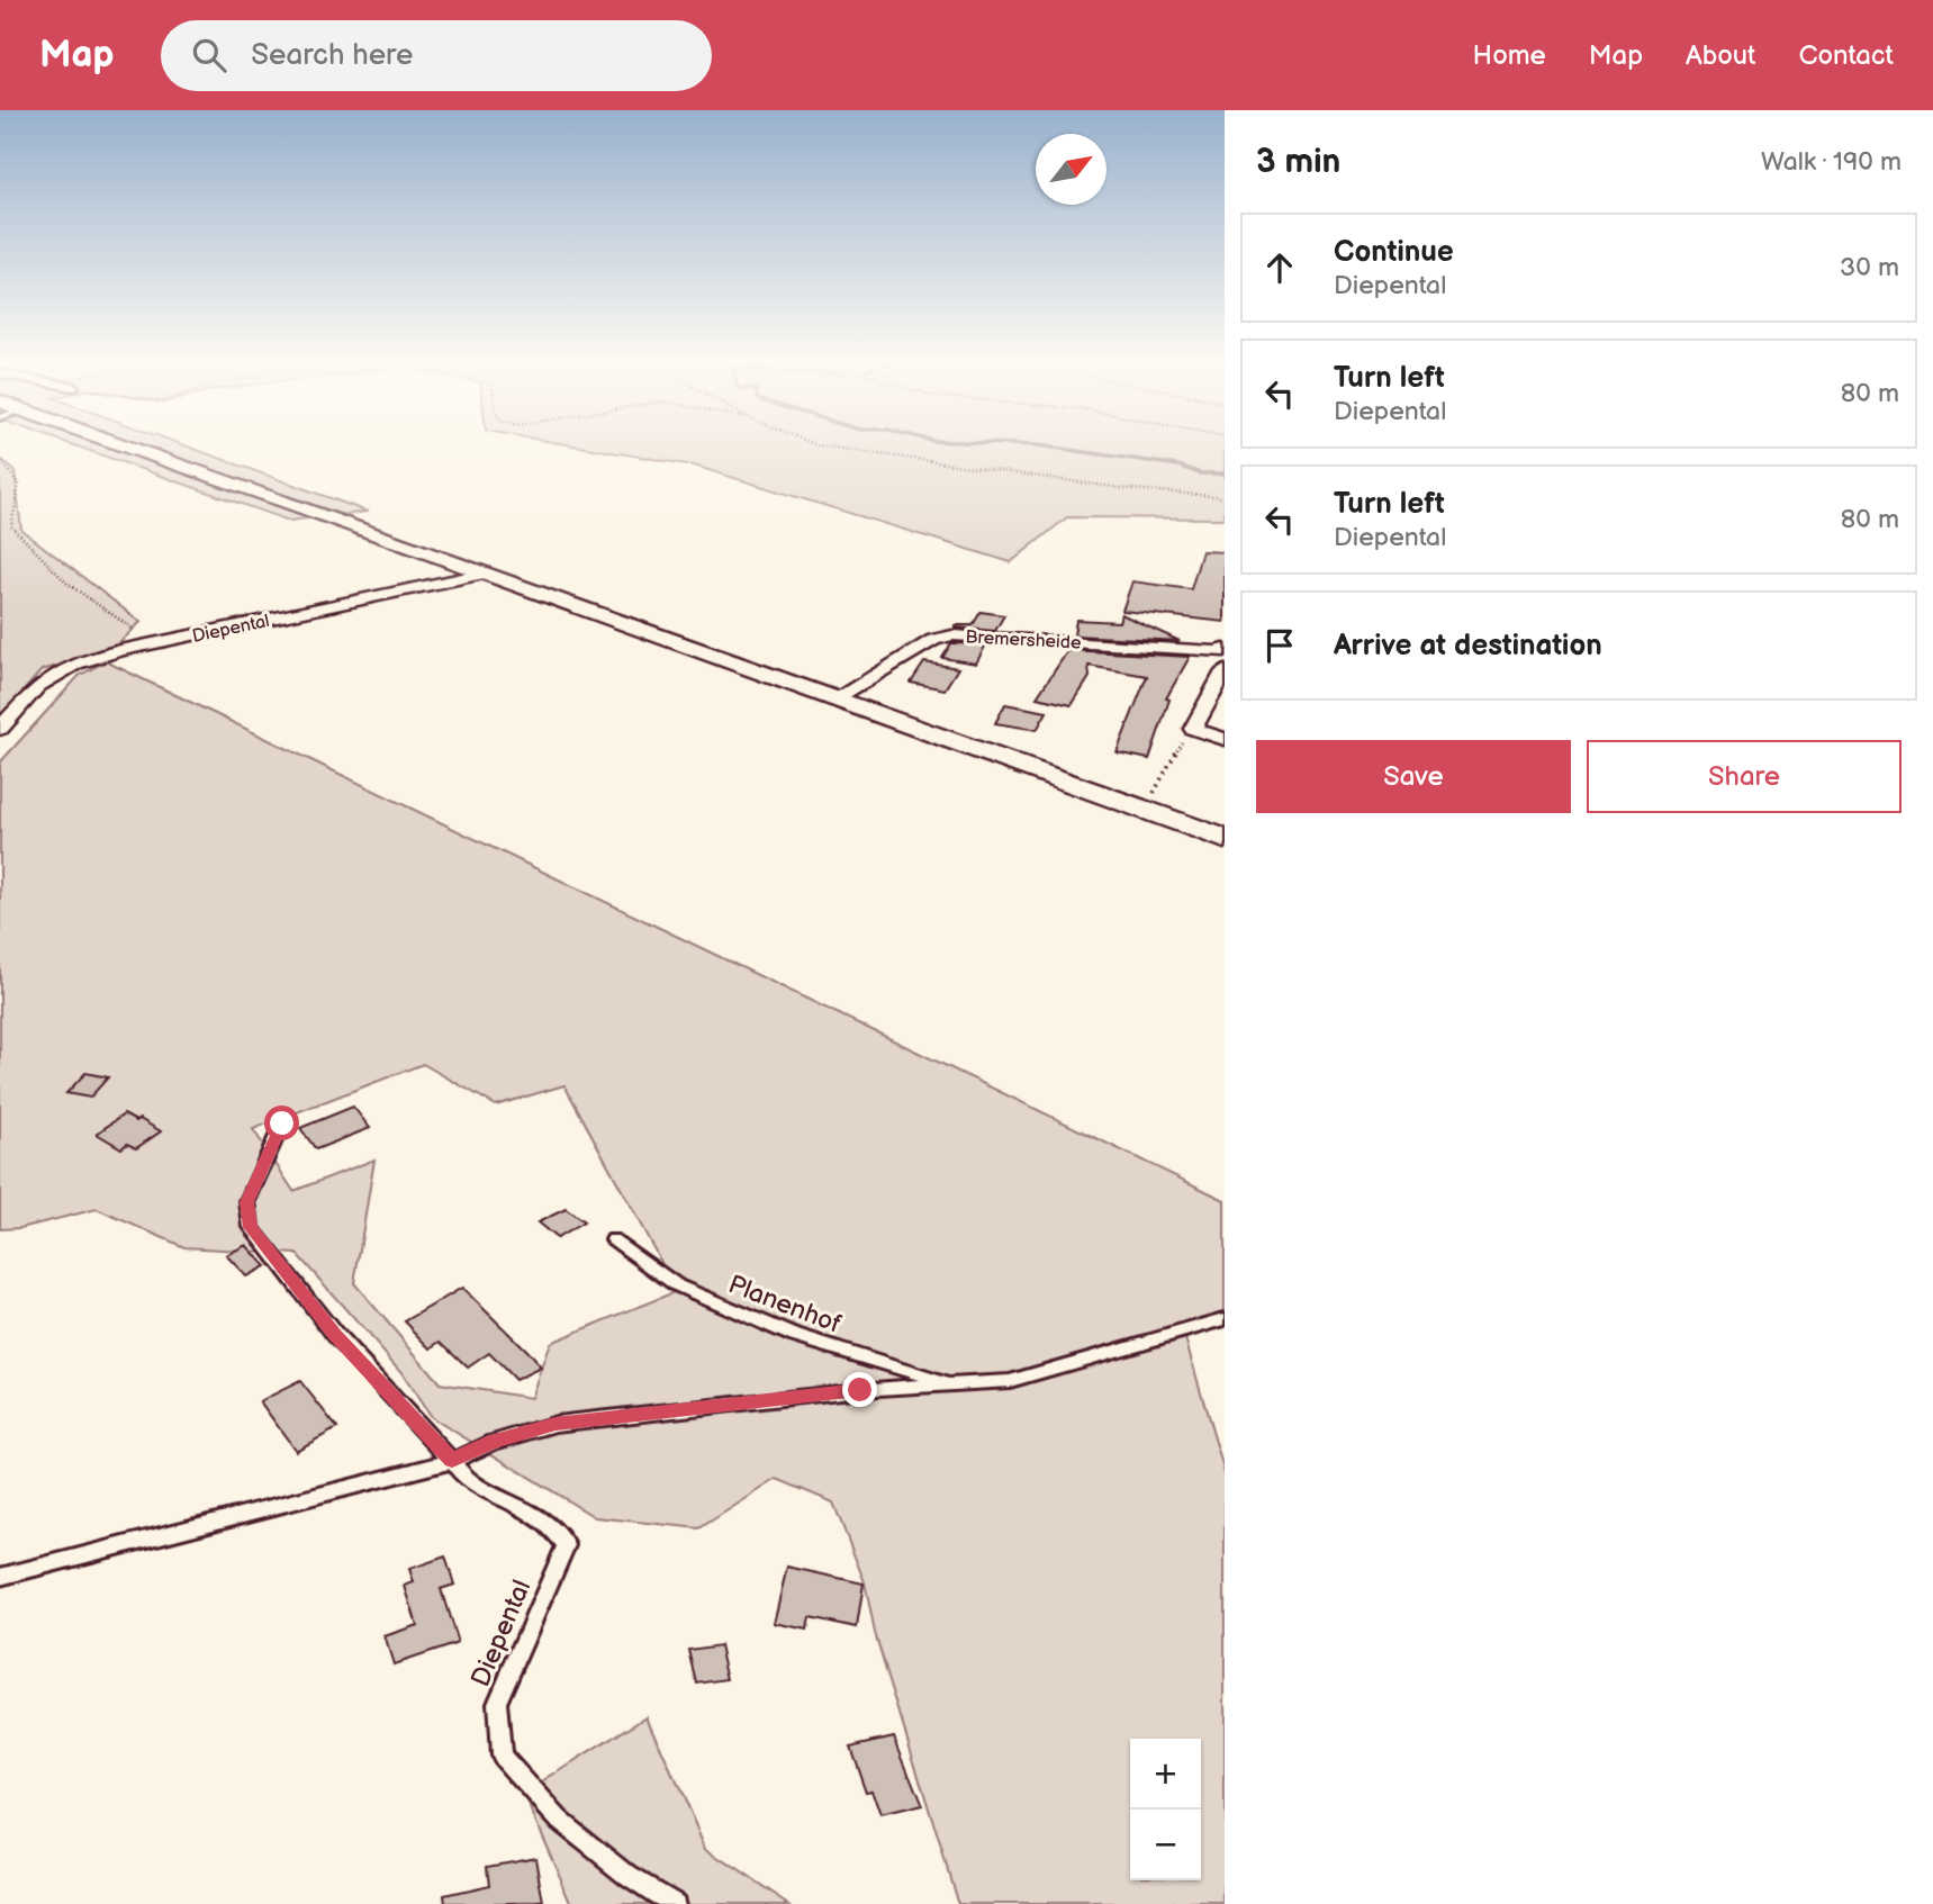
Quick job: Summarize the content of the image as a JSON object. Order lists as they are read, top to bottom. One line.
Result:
{"streets":{"street":["Diepental","Bremersheide"],"lane":["Planenhof"]},"north":"top right","page":{"header":"Map","search":"Search here","nav":["Home","Map","About","Contact"],"heading":["3 min","Walk · 190 m"],"list":[["Continue","Diepental","30 m"],["Turn left","Diepental","80 m"],["Turn left","Diepental","80 m"],"Arrive at destination"],"buttons":["Save","Share"],"map_buttons":["+","−"]}}
